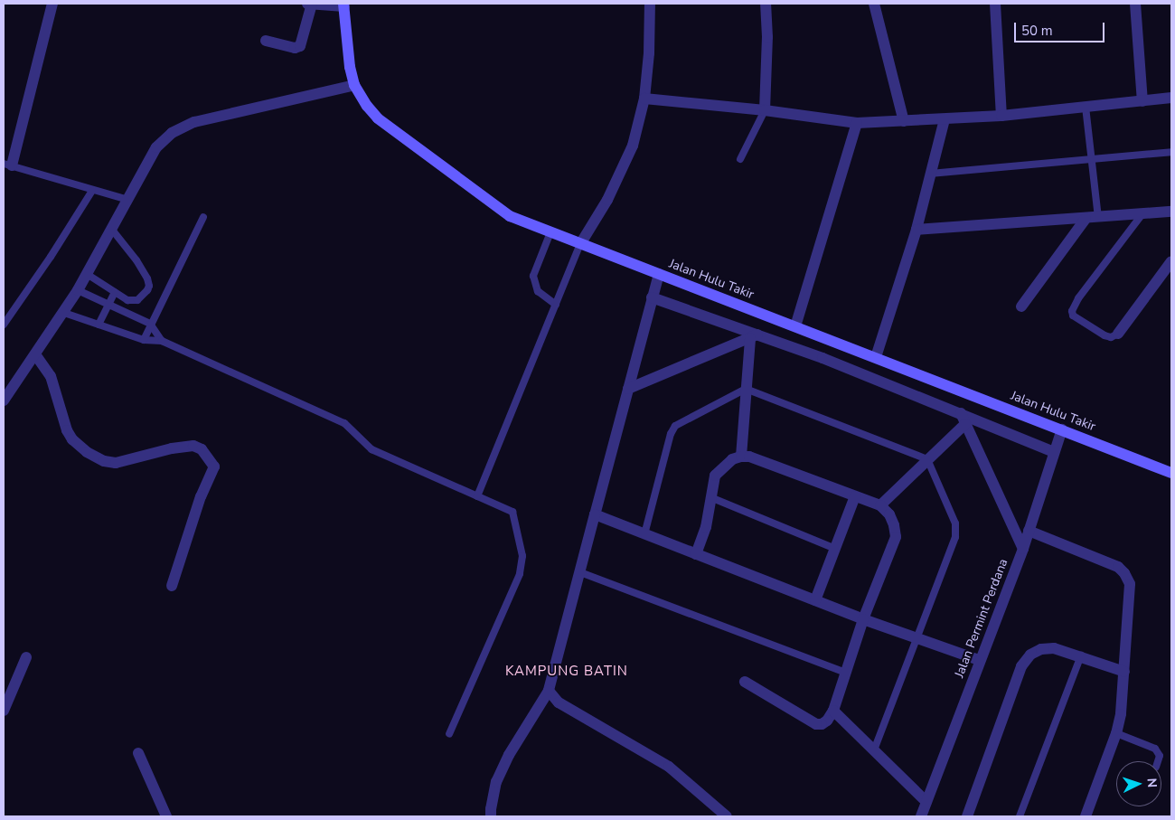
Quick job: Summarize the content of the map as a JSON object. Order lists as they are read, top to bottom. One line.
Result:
{"streets":{"street":["Jalan Hulu Takir","Jalan Permint Perdana"]},"crossings":[["Jalan Hulu Takir","Jalan Permint Perdana"]],"districts":["KAMPUNG BATIN"],"scale_bar":"50 m","north":"right"}
